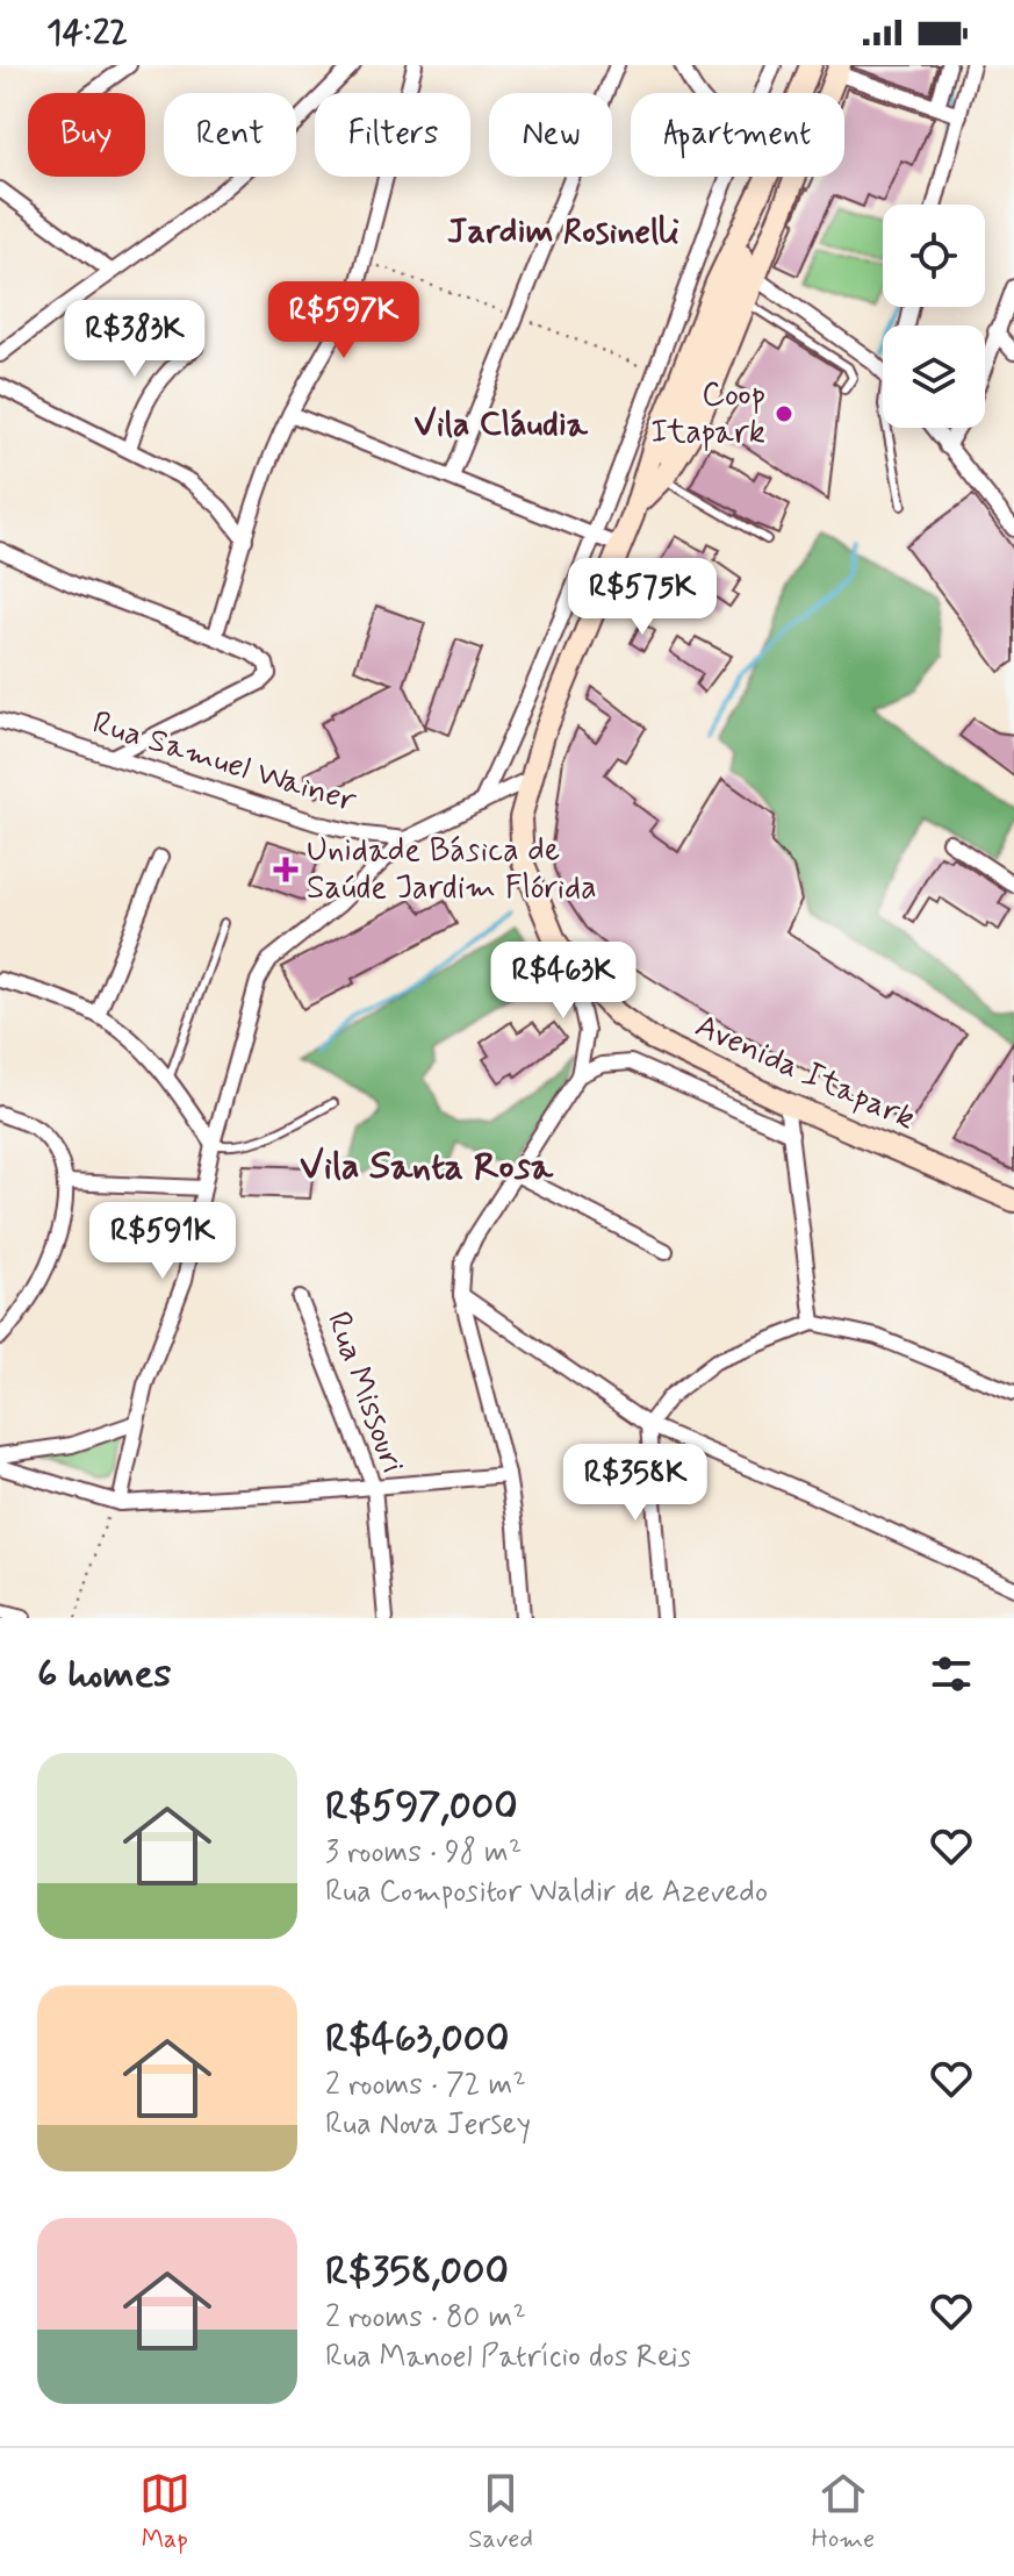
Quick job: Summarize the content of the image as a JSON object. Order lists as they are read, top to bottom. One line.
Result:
{"streets":{"main road":["Avenida Itapark"],"street":["Rua Samuel Wainer","Rua Missouri"]},"districts":["Jardim Rosinelli","Vila Cláudia","Vila Santa Rosa"],"places":{"other":["Coop Itapark"],"health":["Unidade Básica de Saúde Jardim Flórida"]},"page":{"status":"14:22","chip":["Buy","Rent","Filters","New","Apartment"],"price":["R$597K","R$383K","R$575K","R$463K","R$591K","R$358K"],"heading":"6 homes","list":[{"name":"R$597,000","note":"3 rooms · 98 m² · Rua Compositor Waldir de Azevedo"},{"name":"R$463,000","note":"2 rooms · 72 m² · Rua Nova Jersey"},{"name":"R$358,000","note":"2 rooms · 80 m² · Rua Manoel Patrício dos Reis"}],"tabs":["Map","Saved","Home"]}}
